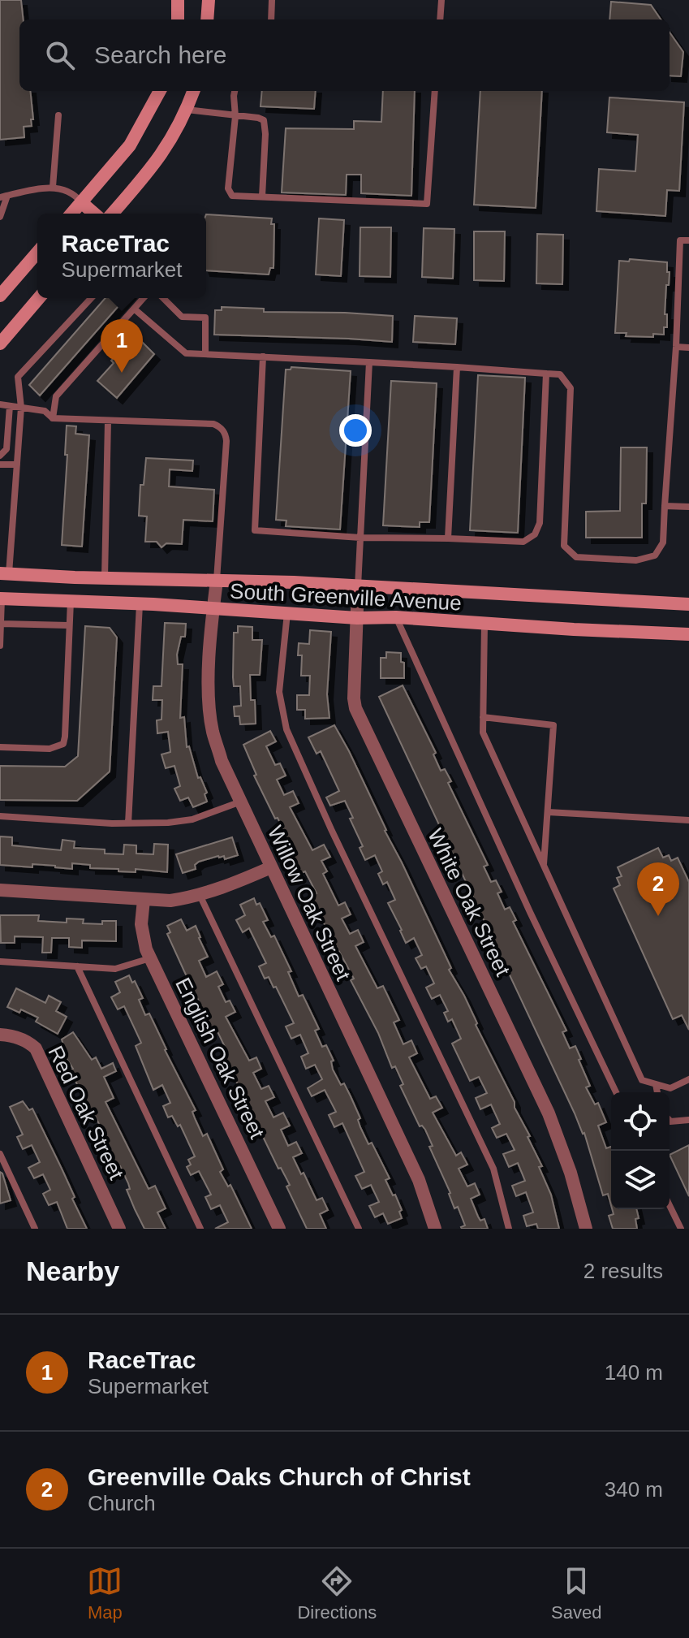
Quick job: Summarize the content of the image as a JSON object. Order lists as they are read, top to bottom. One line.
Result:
{"streets":{"main road":["South Greenville Avenue"],"street":["White Oak Street","Willow Oak Street","English Oak Street","Red Oak Street"]},"crossings":[["South Greenville Avenue","White Oak Street"],["South Greenville Avenue","Willow Oak Street"]],"page":{"search":"Search here","popup":["RaceTrac","Supermarket"],"pins":["1","2"],"heading":["Nearby","2 results"],"list":[{"mark":"1","name":"RaceTrac","note":"Supermarket","value":"140 m"},{"mark":"2","name":"Greenville Oaks Church of Christ","note":"Church","value":"340 m"}],"nav":["Map","Directions","Saved"]}}
